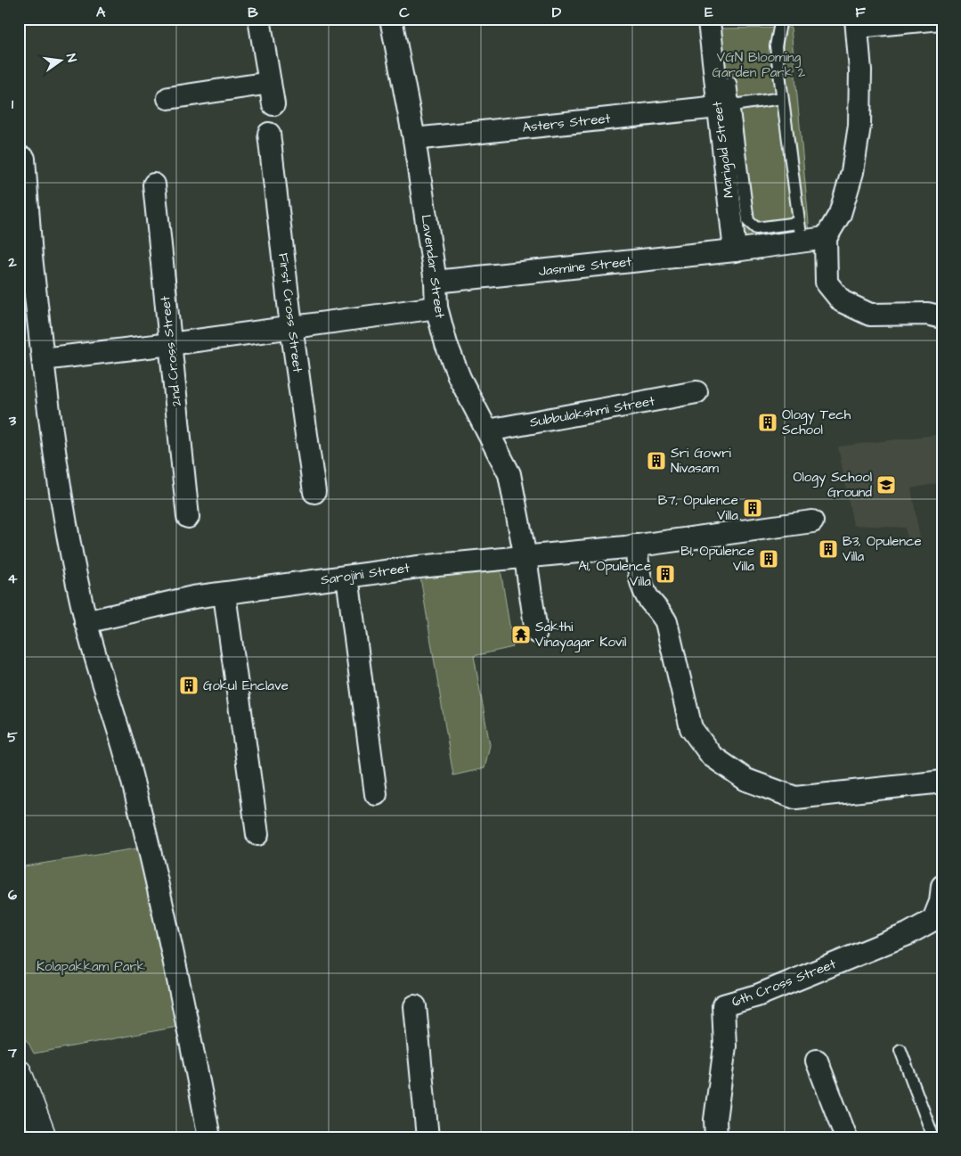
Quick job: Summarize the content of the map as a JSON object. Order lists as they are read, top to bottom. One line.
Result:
{"streets":{"street":["Asters Street","Marigold Street","Lavendar Street","Jasmine Street","First Cross Street","2nd Cross Street","Subbulakshmi Street","Sarojini Street","6th Cross Street"]},"crossings":[["Asters Street","Marigold Street"],["Asters Street","Lavendar Street"],["Marigold Street","Jasmine Street"],["Lavendar Street","Jasmine Street"],["Lavendar Street","Subbulakshmi Street"],["Lavendar Street","Sarojini Street"]],"parks":["VGN Blooming Garden Park 2","Kolapakkam Park"],"places":{"building":["Ology Tech School","Sri Gowri Nivasam","B7, Opulence Villa","B3, Opulence Villa","B1, Opulence Villa","A1, Opulence Villa","Gokul Enclave"],"school or university":["Ology School Ground"],"temple":["Sakthi Vinayagar Kovil"]},"north":"right","grid":{"columns":["A","B","C","D","E","F"],"rows":["1","2","3","4","5","6","7"]}}
